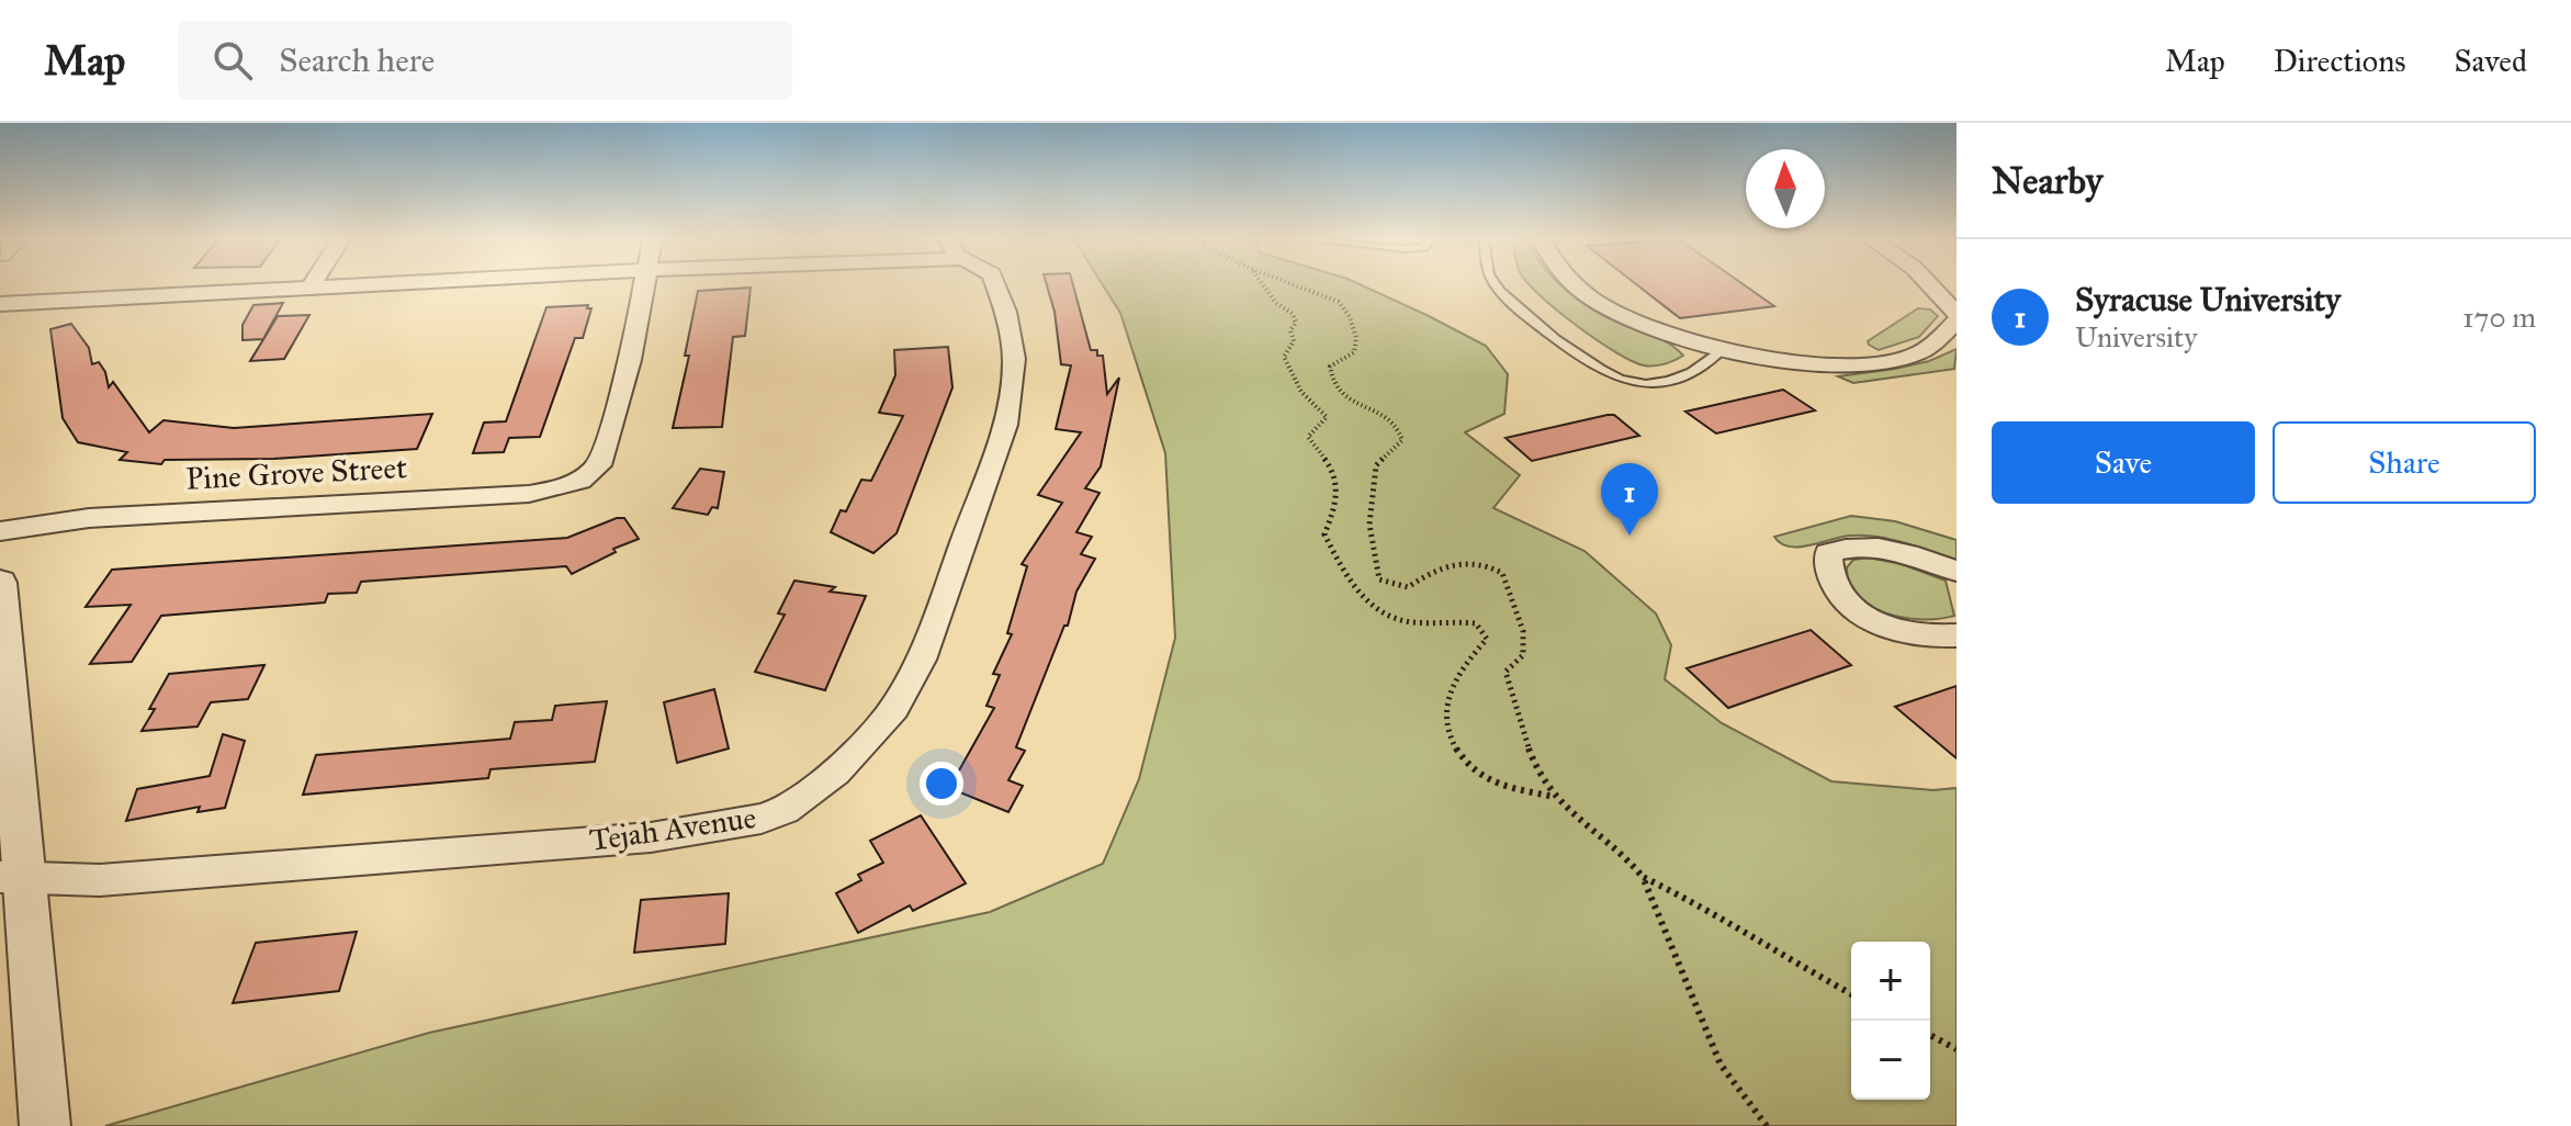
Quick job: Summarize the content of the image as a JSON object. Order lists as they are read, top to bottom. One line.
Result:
{"streets":{"street":["Pine Grove Street","Tejah Avenue"]},"north":"top","page":{"header":"Map","search":"Search here","nav":["Map","Directions","Saved"],"heading":"Nearby","list":[{"mark":"1","name":"Syracuse University","note":"University","value":"170 m"}],"buttons":["Save","Share"],"pins":"1","map_buttons":["+","−"]}}
